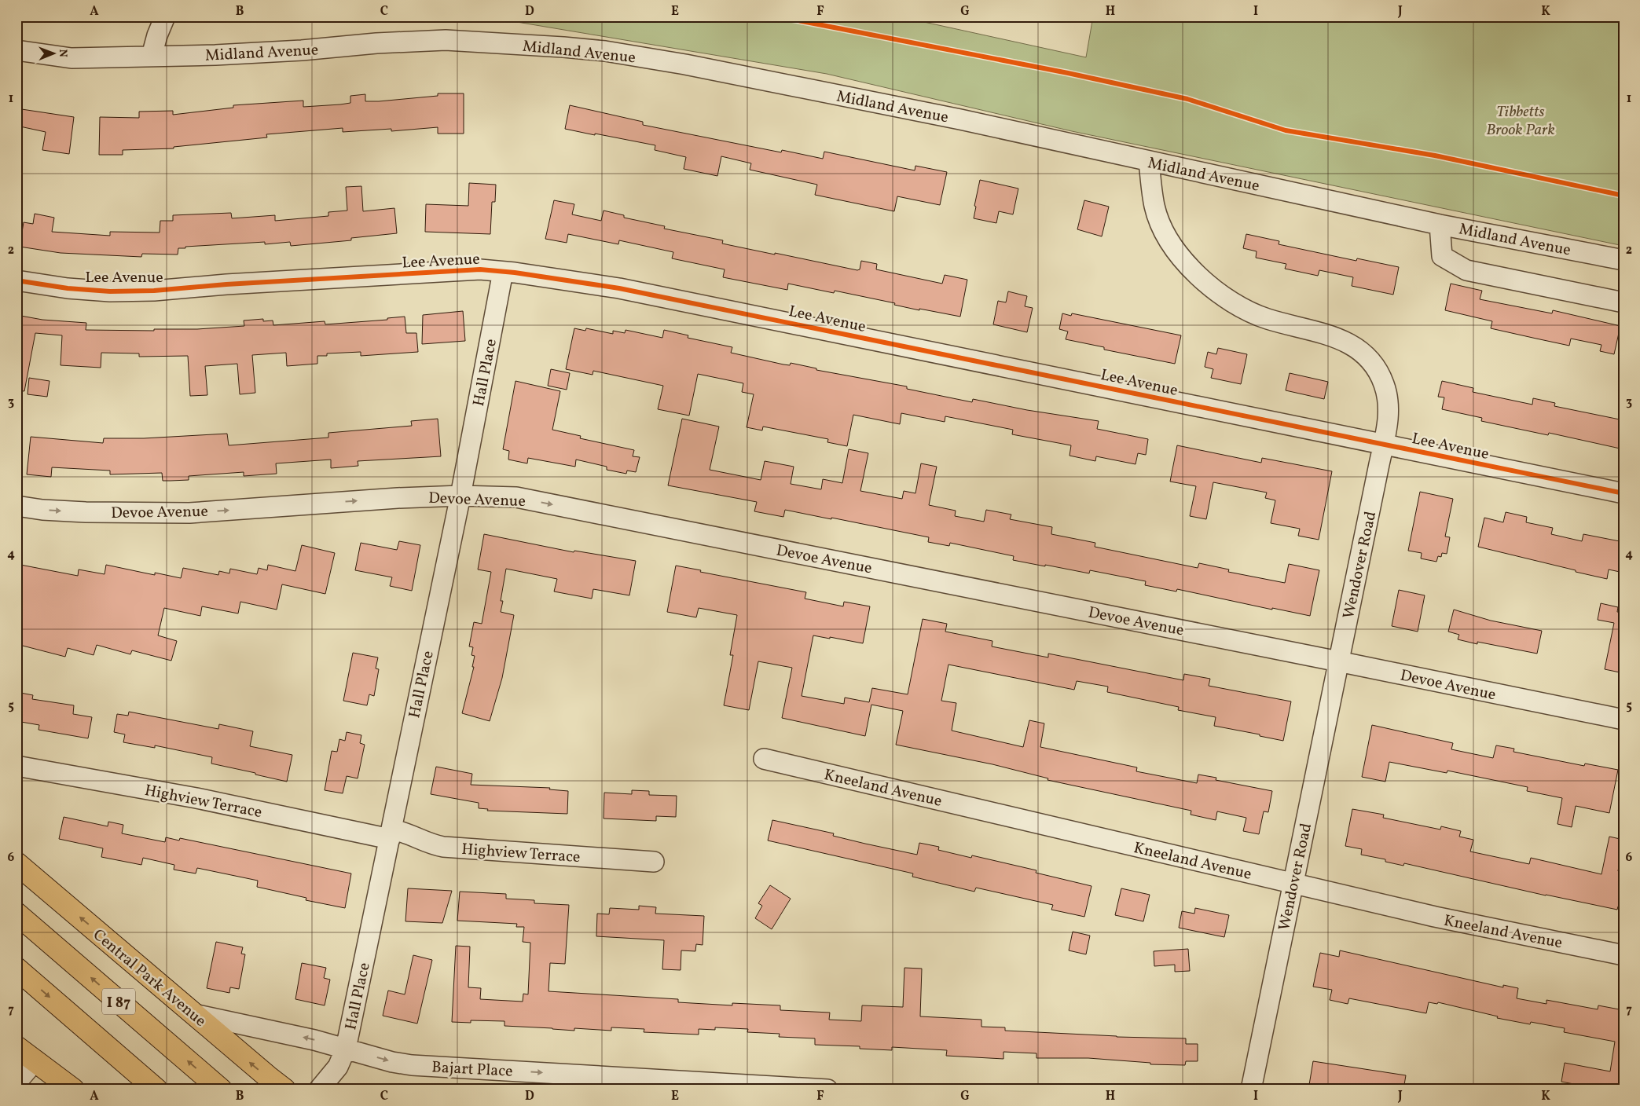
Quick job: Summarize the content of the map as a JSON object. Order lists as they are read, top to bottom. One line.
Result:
{"streets":{"main road":["Central Park Avenue","I 87"],"street":["Midland Avenue","Lee Avenue","Hall Place","Devoe Avenue","Wendover Road","Kneeland Avenue","Highview Terrace","Bajart Place"]},"crossings":[["Midland Avenue","Wendover Road"],["Lee Avenue","Hall Place"],["Lee Avenue","Wendover Road"],["Hall Place","Devoe Avenue"],["Hall Place","Highview Terrace"],["Hall Place","Bajart Place"],["Devoe Avenue","Wendover Road"],["Wendover Road","Kneeland Avenue"],["Central Park Avenue","Bajart Place"]],"one_way":["Devoe Avenue"],"parks":["Tibbetts Brook Park"],"north":"right","grid":{"columns":["A","B","C","D","E","F","G","H","I","J","K"],"rows":["1","2","3","4","5","6","7"]}}
